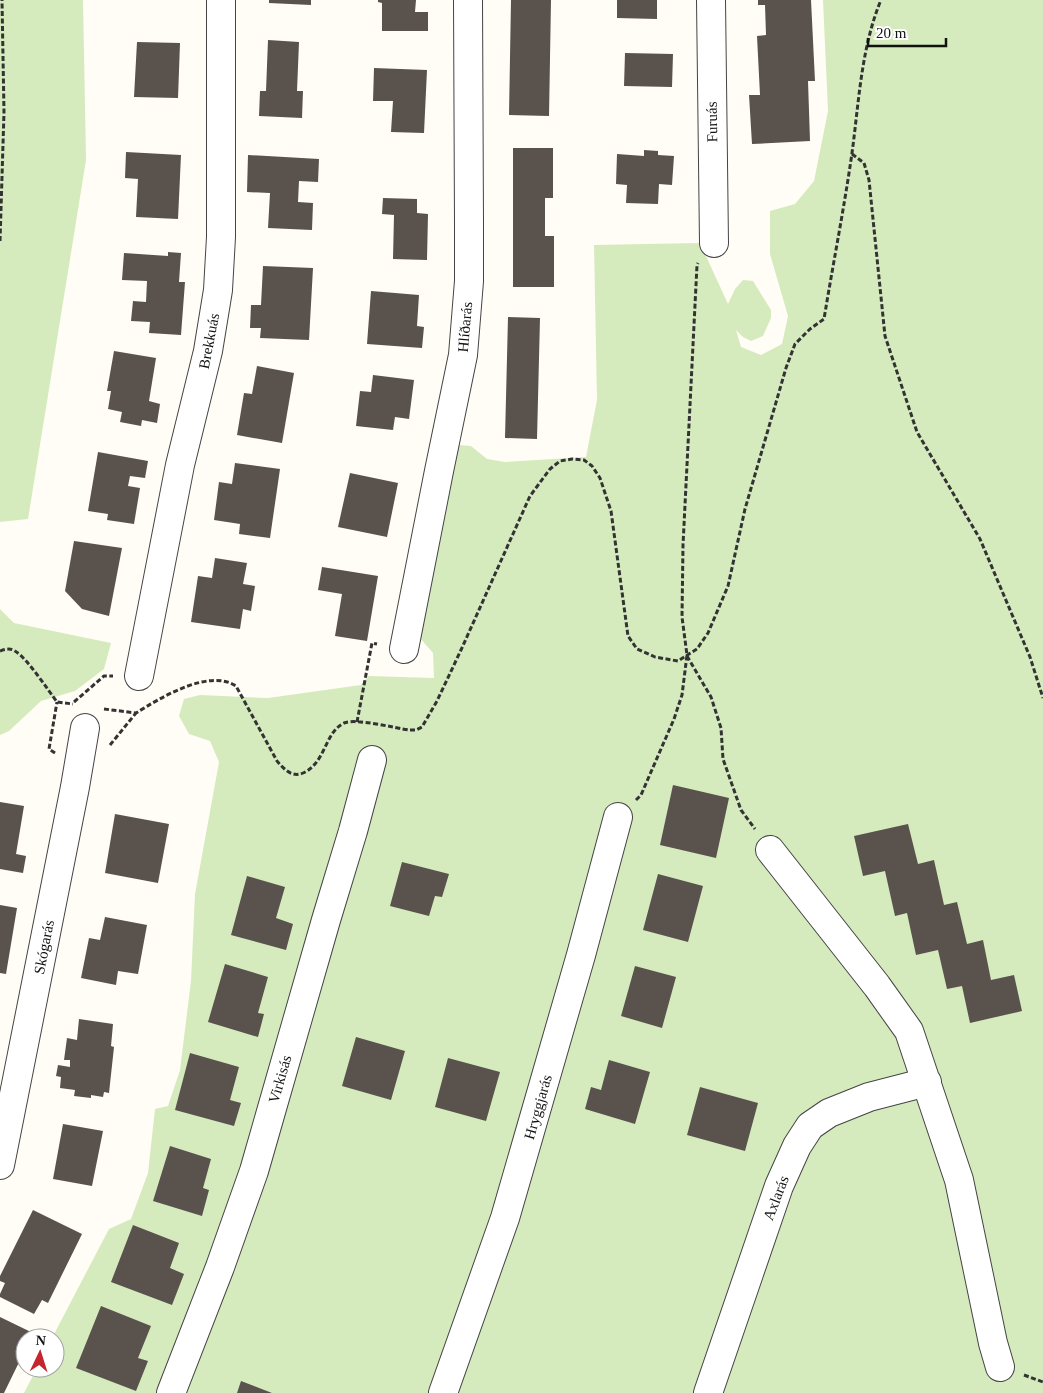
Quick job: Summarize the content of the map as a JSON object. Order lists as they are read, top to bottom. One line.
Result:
{"streets":{"street":["Furuás","Hlíðarás","Brekkuás","Skógarás","Virkisás","Hryggjarás","Axlarás"]},"scale_bar":"20 m","north":"top"}
